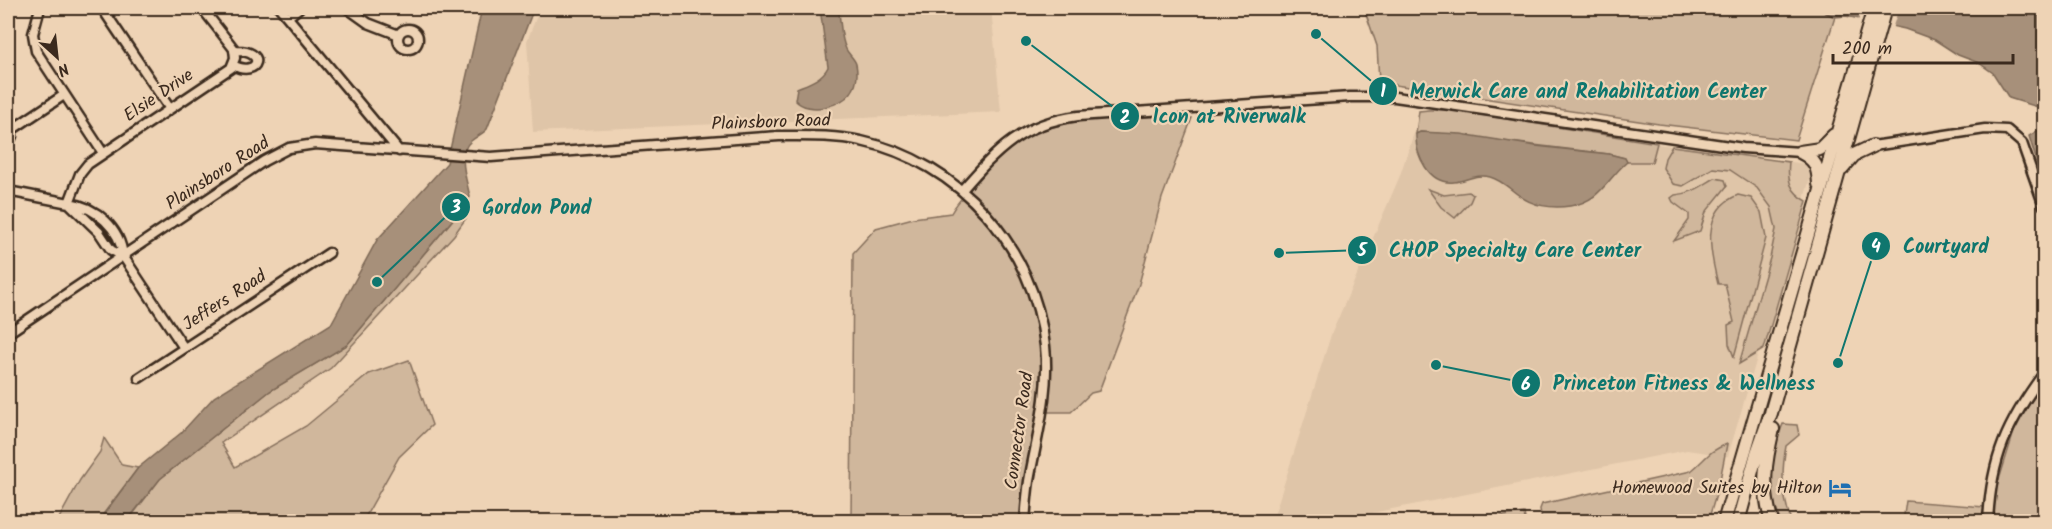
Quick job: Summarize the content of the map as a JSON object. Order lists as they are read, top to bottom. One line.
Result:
{"streets":{"street":["Elsie Drive","Plainsboro Road","Jeffers Road","Connector Road"]},"crossings":[["Plainsboro Road","Connector Road"]],"places":{"other":["Merwick Care and Rehabilitation Center","Icon at Riverwalk","CHOP Specialty Care Center","Gordon Pond","Courtyard","Princeton Fitness & Wellness"],"hotel":["Homewood Suites by Hilton"]},"scale_bar":"200 m","north":"bottom right"}
